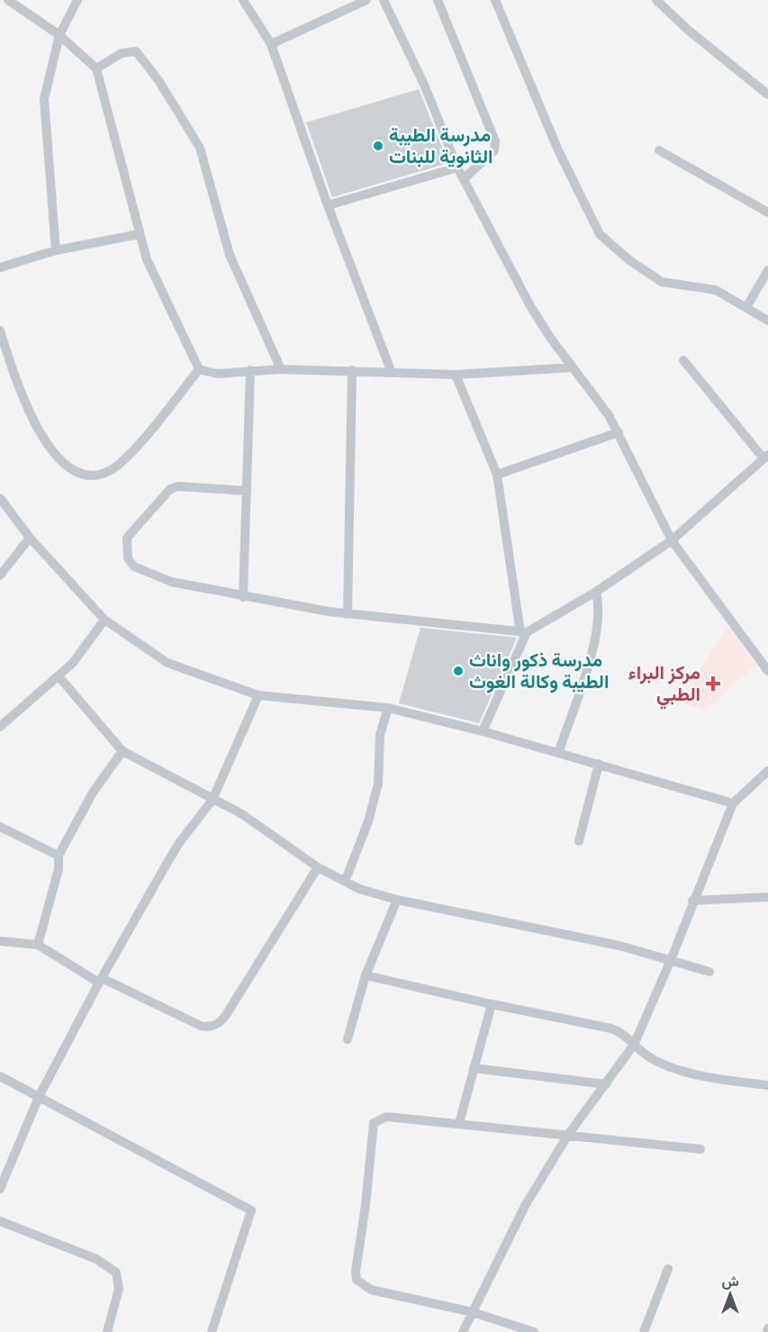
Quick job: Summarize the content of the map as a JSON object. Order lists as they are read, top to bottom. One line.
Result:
{"places":{"other":["مدرسة الطيبة الثانوية للبنات","مدرسة ذكور واناث الطيبة وكالة الغوث"],"health":["مركز البراء الطبي"]},"north":"top"}
